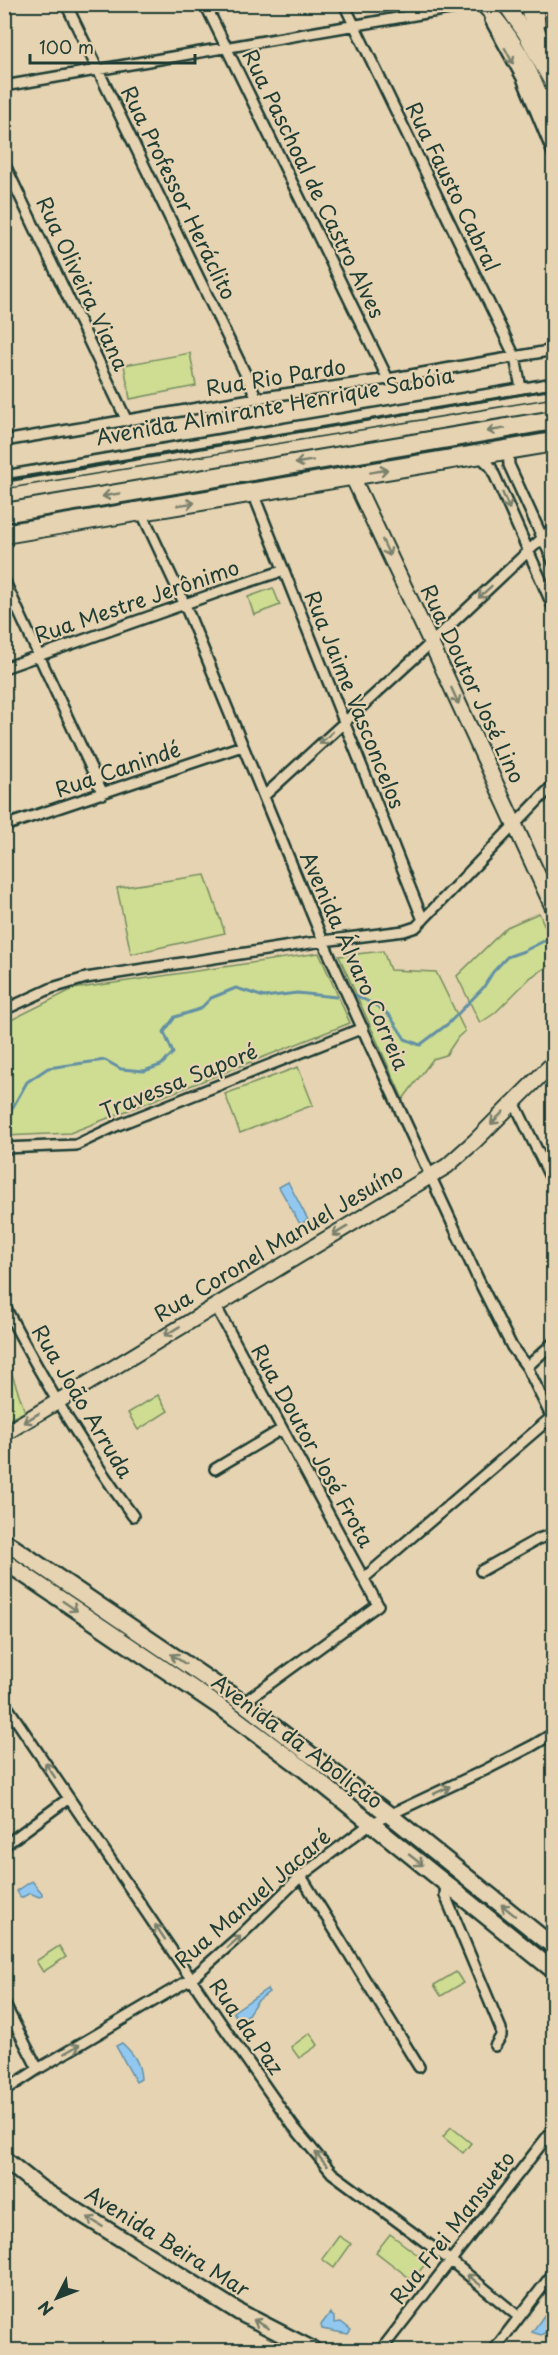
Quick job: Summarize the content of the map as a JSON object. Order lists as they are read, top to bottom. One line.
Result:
{"streets":{"main road":["Avenida da Abolição","Avenida Beira Mar"],"street":["Rua Paschoal de Castro Alves","Rua Fausto Cabral","Rua Professor Heráclito","Rua Oliveira Viana","Rua Rio Pardo","Avenida Almirante Henrique Sabóia","Rua Mestre Jerônimo","Rua Doutor José Lino","Rua Jaime Vasconcelos","Rua Canindé","Avenida Álvaro Correia","Travessa Saporé","Rua Coronel Manuel Jesuíno","Rua João Arruda","Rua Doutor José Frota","Rua Manuel Jacaré","Rua da Paz","Rua Frei Mansueto"]},"crossings":[["Rua Paschoal de Castro Alves","Rua Rio Pardo"],["Rua Fausto Cabral","Rua Rio Pardo"],["Rua Fausto Cabral","Avenida Almirante Henrique Sabóia"],["Rua Professor Heráclito","Rua Rio Pardo"],["Rua Oliveira Viana","Rua Rio Pardo"],["Rua Mestre Jerônimo","Rua Jaime Vasconcelos"],["Rua Mestre Jerônimo","Avenida Álvaro Correia"],["Rua Canindé","Avenida Álvaro Correia"],["Avenida Álvaro Correia","Travessa Saporé"],["Avenida Álvaro Correia","Rua Coronel Manuel Jesuíno"],["Rua Coronel Manuel Jesuíno","Rua João Arruda"],["Rua Coronel Manuel Jesuíno","Rua Doutor José Frota"],["Rua Doutor José Frota","Avenida da Abolição"],["Avenida da Abolição","Rua Manuel Jacaré"],["Rua Manuel Jacaré","Rua da Paz"],["Rua da Paz","Rua Frei Mansueto"]],"one_way":["Rua Doutor José Lino","Rua Coronel Manuel Jesuíno","Rua Manuel Jacaré","Rua da Paz","Avenida Beira Mar"],"scale_bar":"100 m","north":"bottom left"}
